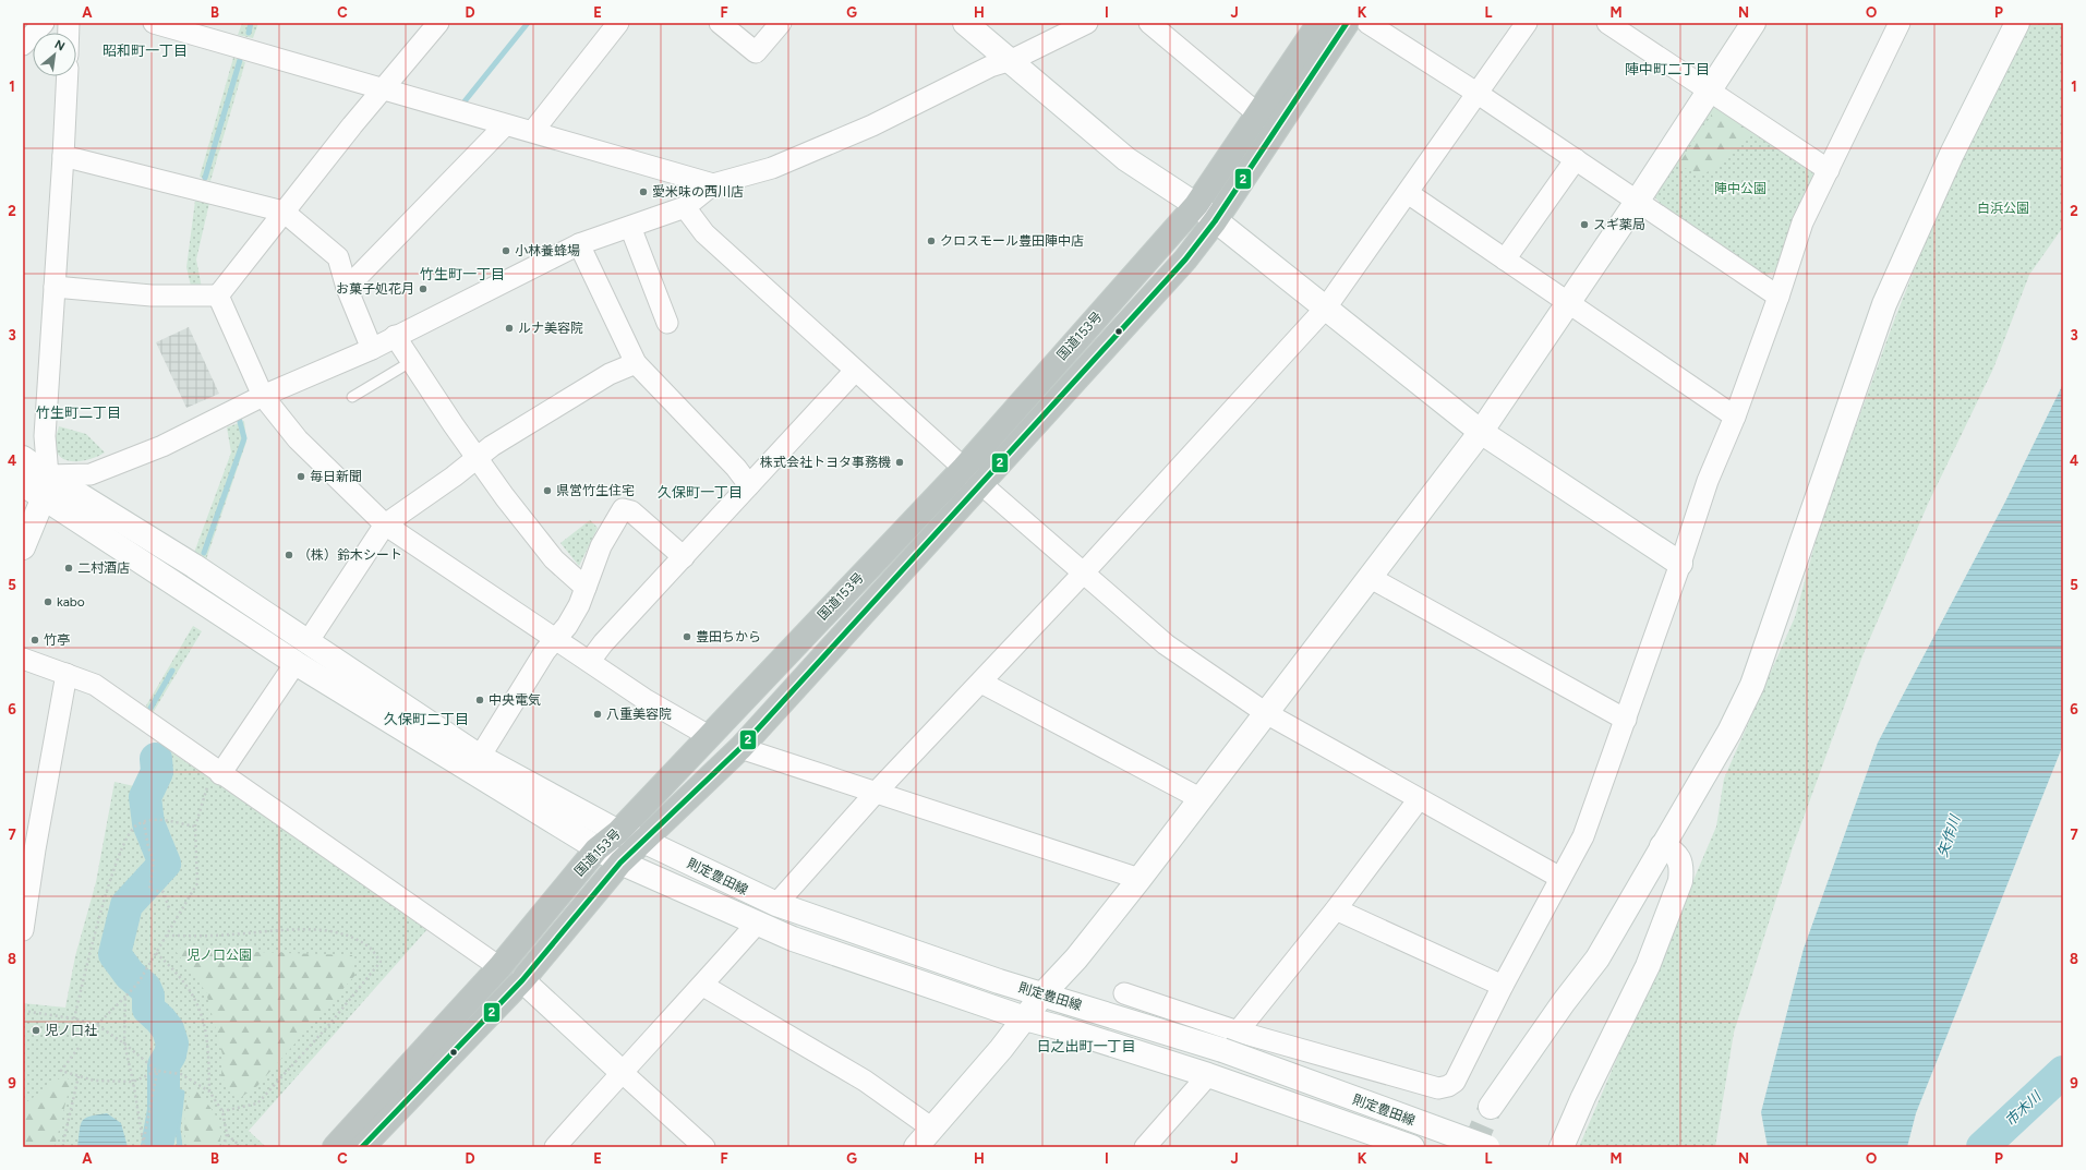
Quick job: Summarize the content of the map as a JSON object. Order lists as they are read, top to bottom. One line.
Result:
{"streets":{"highway":["国道153号"],"street":["則定豊田線"]},"crossings":[["国道153号","則定豊田線"]],"districts":["昭和町一丁目","陣中町二丁目","竹生町一丁目","竹生町二丁目","久保町一丁目","久保町二丁目","日之出町一丁目"],"water":["矢作川","市木川"],"parks":["陣中公園","白浜公園","児ノ口公園"],"places":["愛米味の西川店","スギ薬局","クロスモール豊田陣中店","小林養蜂場","お菓子処花月","ルナ美容院","株式会社トヨタ事務機","毎日新聞","県営竹生住宅","（株）鈴木シート","二村酒店","kabo","豊田ちから","竹亭","中央電気","八重美容院","児ノ口社"],"lines":["transit line 2"],"north":"top right","grid":{"columns":["A","B","C","D","E","F","G","H","I","J","K","L","M","N","O","P"],"rows":["1","2","3","4","5","6","7","8","9"]}}
